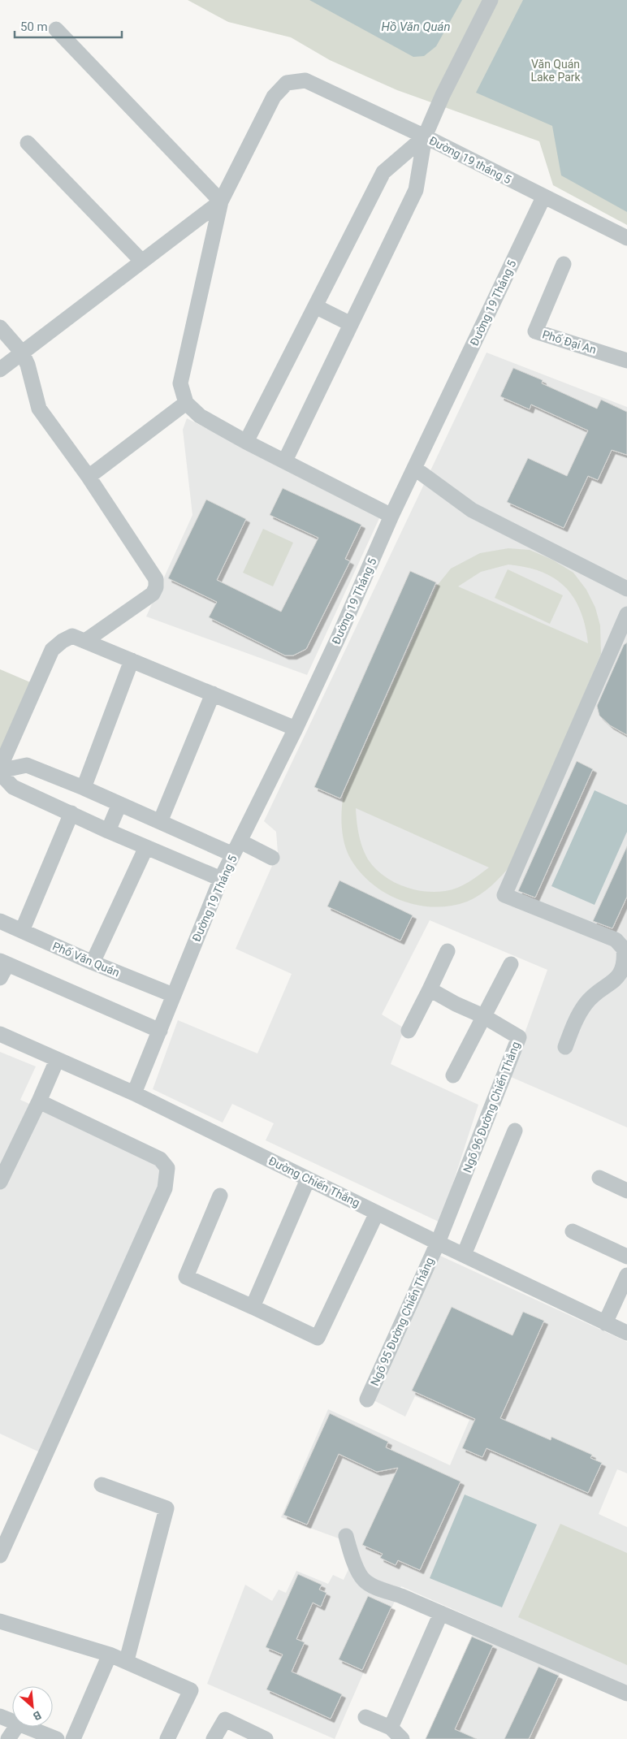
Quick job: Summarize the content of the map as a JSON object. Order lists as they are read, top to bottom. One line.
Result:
{"streets":{"street":["Đường 19 tháng 5","Đường 19 Tháng 5","Phố Đại An","Phố Văn Quán","Ngõ 96 Đường Chiến Thắng","Đường Chiến Thắng","Ngõ 95 Đường Chiến Thắng"]},"crossings":[["Đường 19 tháng 5","Đường 19 Tháng 5"],["Đường 19 Tháng 5","Phố Văn Quán"],["Đường 19 Tháng 5","Đường Chiến Thắng"],["Ngõ 96 Đường Chiến Thắng","Đường Chiến Thắng"],["Ngõ 96 Đường Chiến Thắng","Ngõ 95 Đường Chiến Thắng"],["Đường Chiến Thắng","Ngõ 95 Đường Chiến Thắng"]],"water":["Hồ Văn Quán"],"parks":["Văn Quán Lake Park"],"scale_bar":"50 m","north":"bottom right"}
